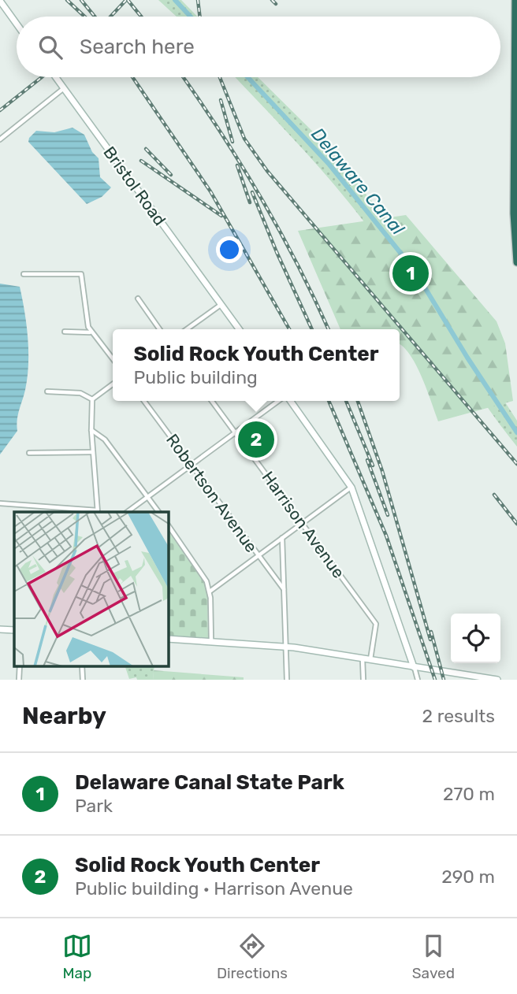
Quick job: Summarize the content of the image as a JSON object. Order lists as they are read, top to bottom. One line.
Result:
{"streets":{"main road":["Bristol Road"],"street":["Robertson Avenue","Harrison Avenue"]},"water":["Delaware Canal"],"page":{"search":"Search here","pins":["1","2"],"popup":["Solid Rock Youth Center","Public building"],"heading":["Nearby","2 results"],"list":[{"mark":"1","name":"Delaware Canal State Park","note":"Park","value":"270 m"},{"mark":"2","name":"Solid Rock Youth Center","note":"Public building · Harrison Avenue","value":"290 m"}],"nav":["Map","Directions","Saved"]}}
